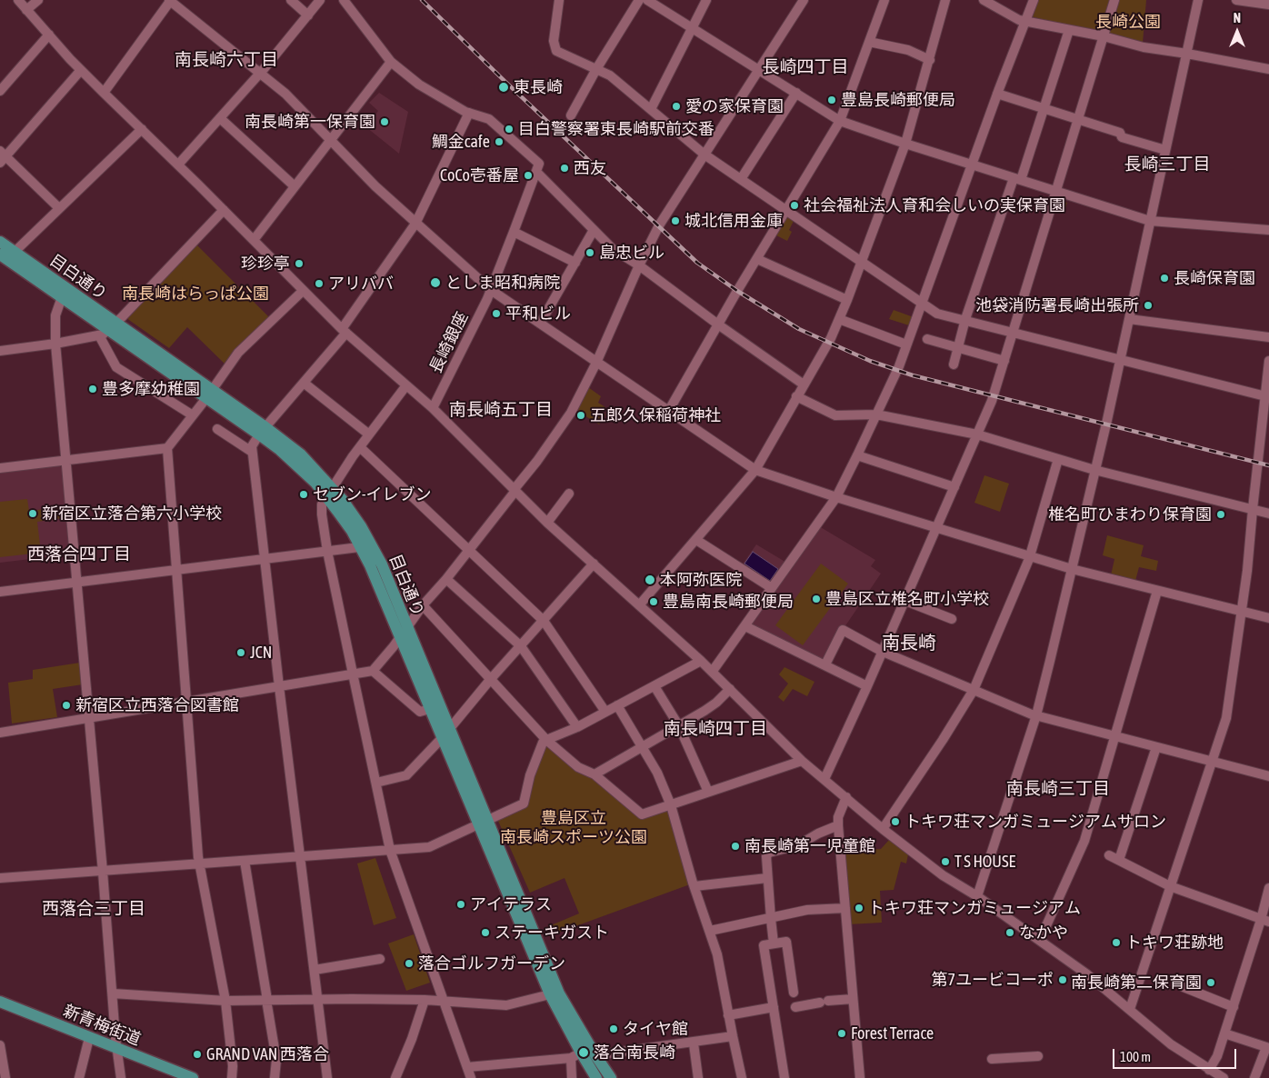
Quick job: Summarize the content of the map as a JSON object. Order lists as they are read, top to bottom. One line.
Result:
{"streets":{"main road":["目白通り","新青梅街道"],"street":["長崎銀座"]},"districts":["南長崎六丁目","長崎四丁目","長崎三丁目","南長崎五丁目","西落合四丁目","南長崎","南長崎四丁目","南長崎三丁目","西落合三丁目"],"parks":["長崎公園","南長崎はらっぱ公園","豊島区立 南長崎スポーツ公園"],"places":["東長崎","豊島長崎郵便局","愛の家保育園","南長崎第一保育園","目白警察署東長崎駅前交番","鯛金cafe","西友","CoCo壱番屋","社会福祉法人育和会しいの実保育園","城北信用金庫","島忠ビル","珍珍亭","長崎保育園","としま昭和病院","アリババ","池袋消防署長崎出張所","平和ビル","豊多摩幼稚園","五郎久保稲荷神社","セブン-イレブン","新宿区立落合第六小学校","椎名町ひまわり保育園","本阿弥医院","豊島区立椎名町小学校","豊島南長崎郵便局","JCN","新宿区立西落合図書館","トキワ荘マンガミュージアムサロン","南長崎第一児童館","T S HOUSE","アイテラス","トキワ荘マンガミュージアム","ステーキガスト","なかや","トキワ荘跡地","落合ゴルフガーデン","第7ユービコーポ","南長崎第二保育園","タイヤ館","Forest Terrace","落合南長崎","GRAND VAN 西落合"],"scale_bar":"100 m","north":"top"}
